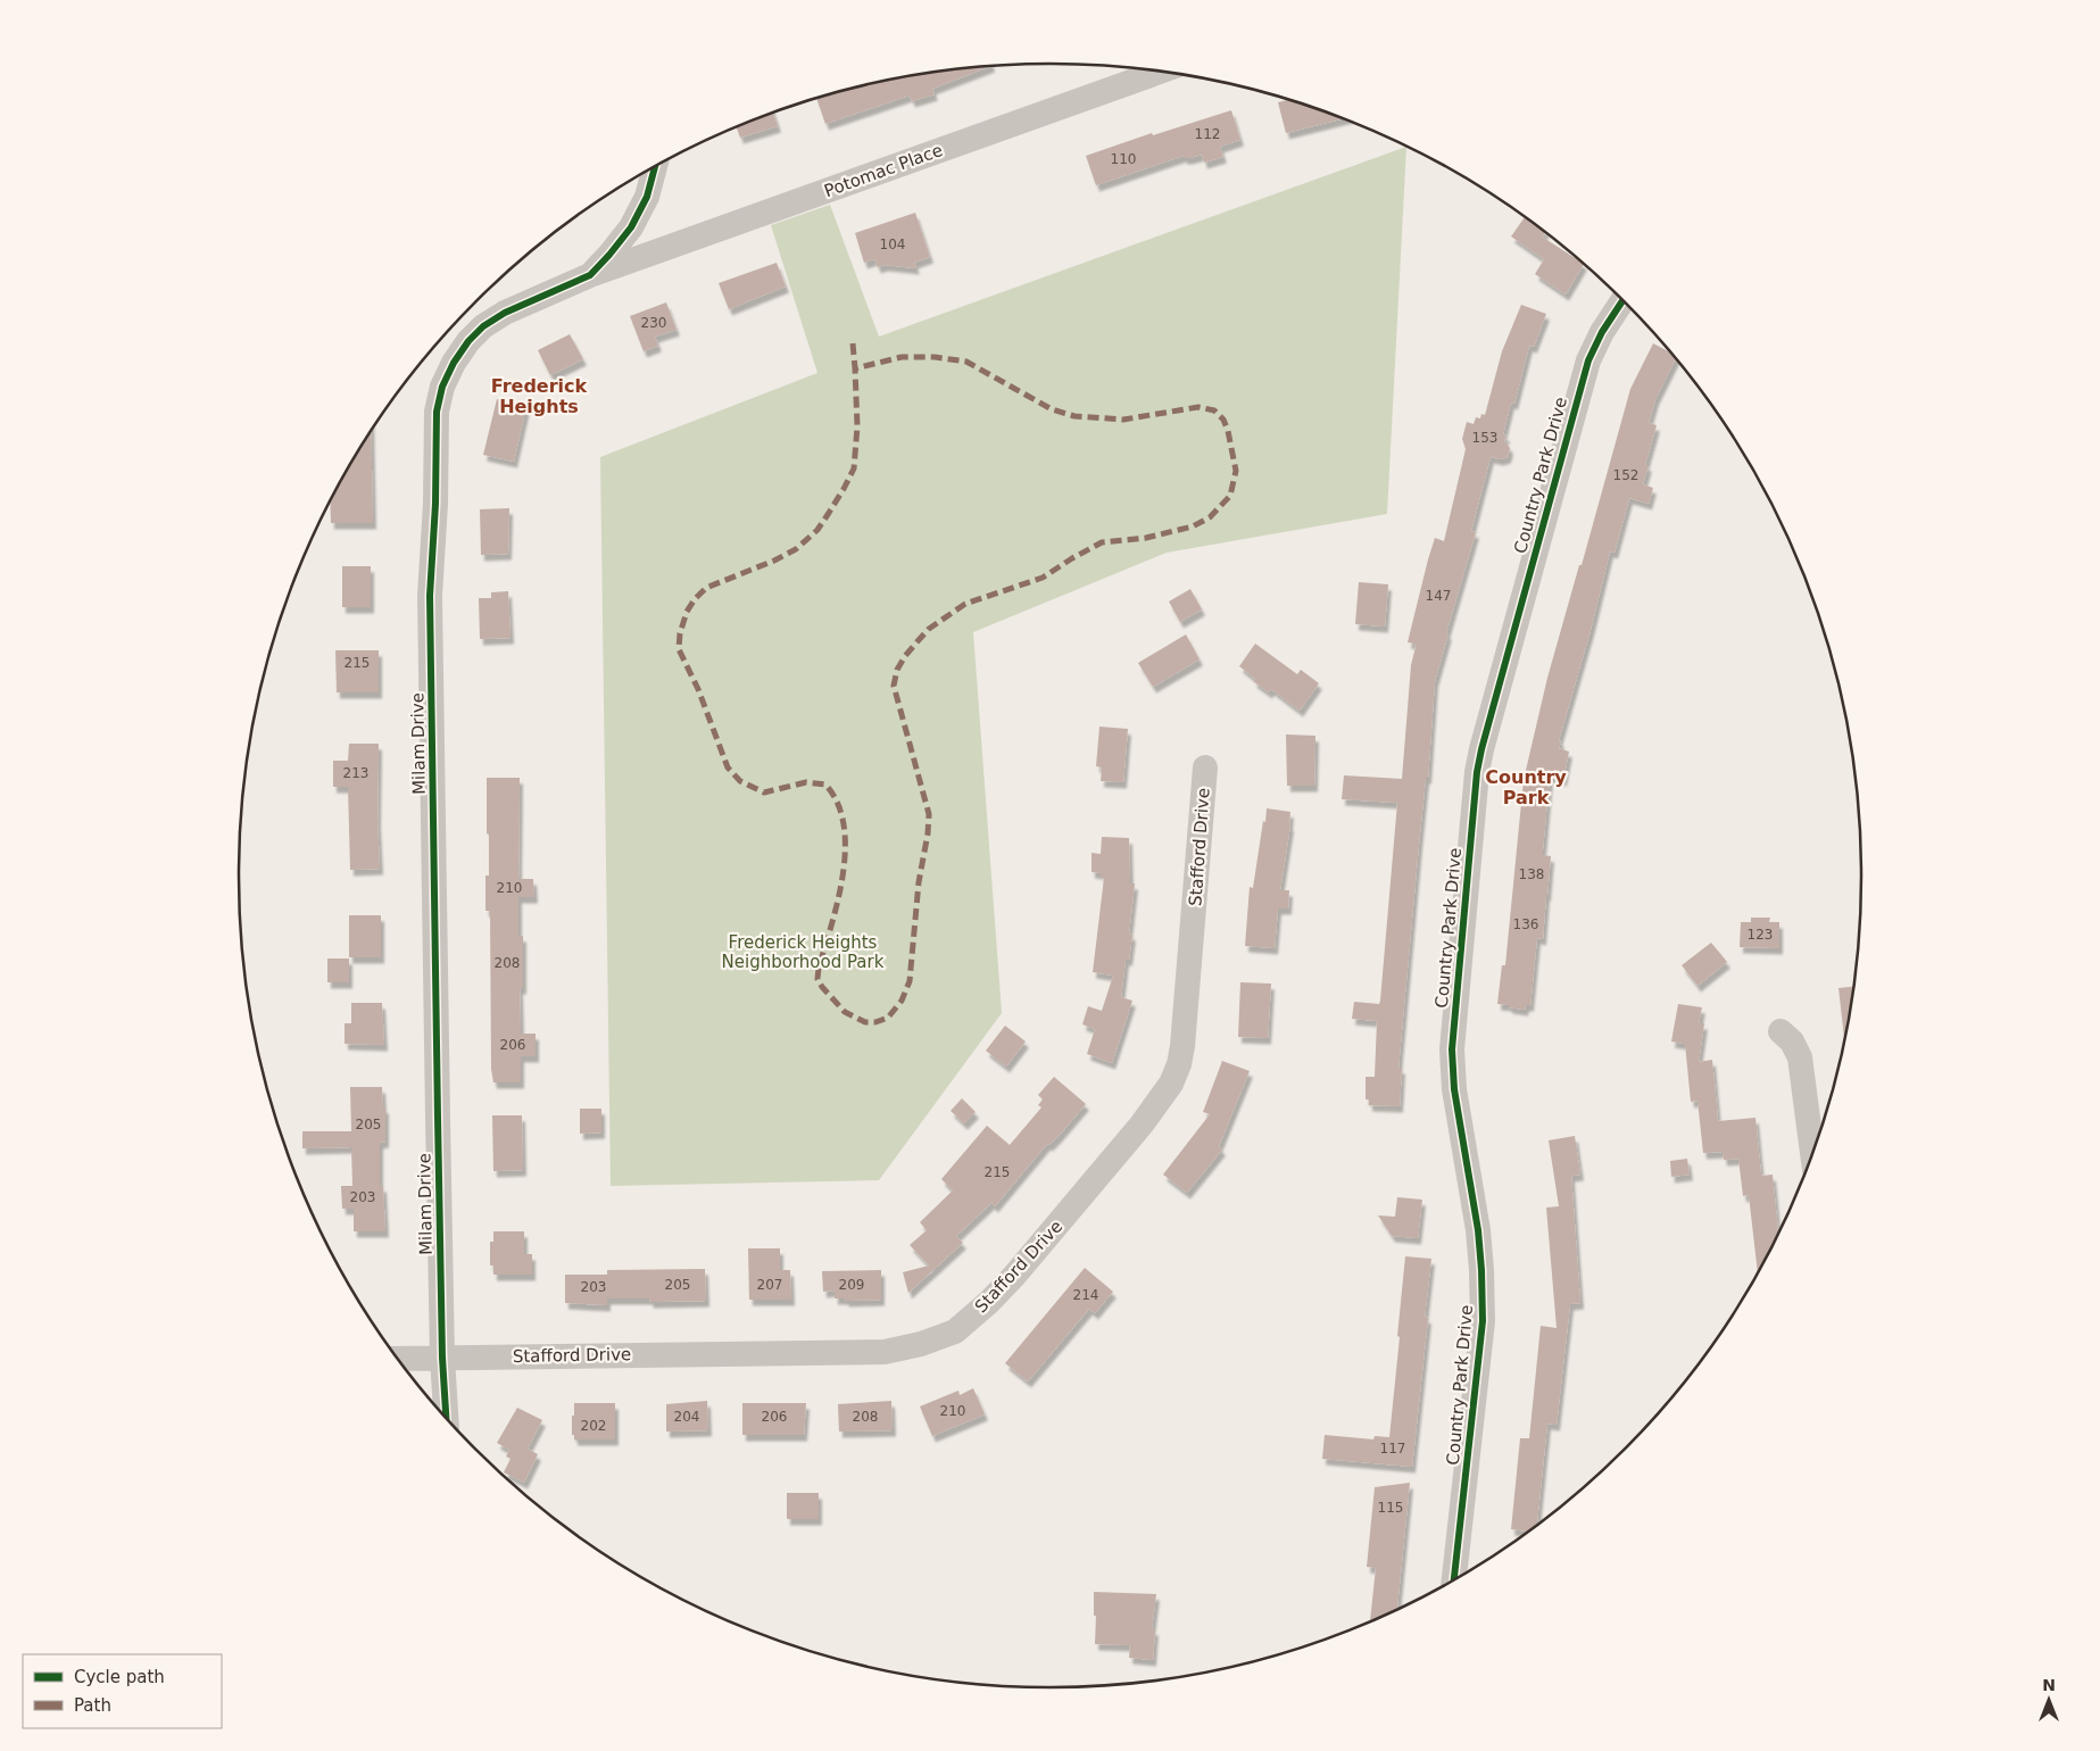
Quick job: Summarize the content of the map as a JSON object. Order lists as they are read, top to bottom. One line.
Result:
{"streets":{"street":["Potomac Place","Country Park Drive","Milam Drive","Stafford Drive"]},"crossings":[["Potomac Place","Milam Drive"],["Milam Drive","Stafford Drive"]],"districts":["Frederick Heights","Country Park"],"parks":["Frederick Heights Neighborhood Park"],"house_numbers":["112","110","104","230","153","152","147","215","213","138","210","136","123","208","206","205","215","203","205","207","209","203","214","210","204","206","208","202","117","115"],"legend":["Cycle path","Path"],"north":"top"}
